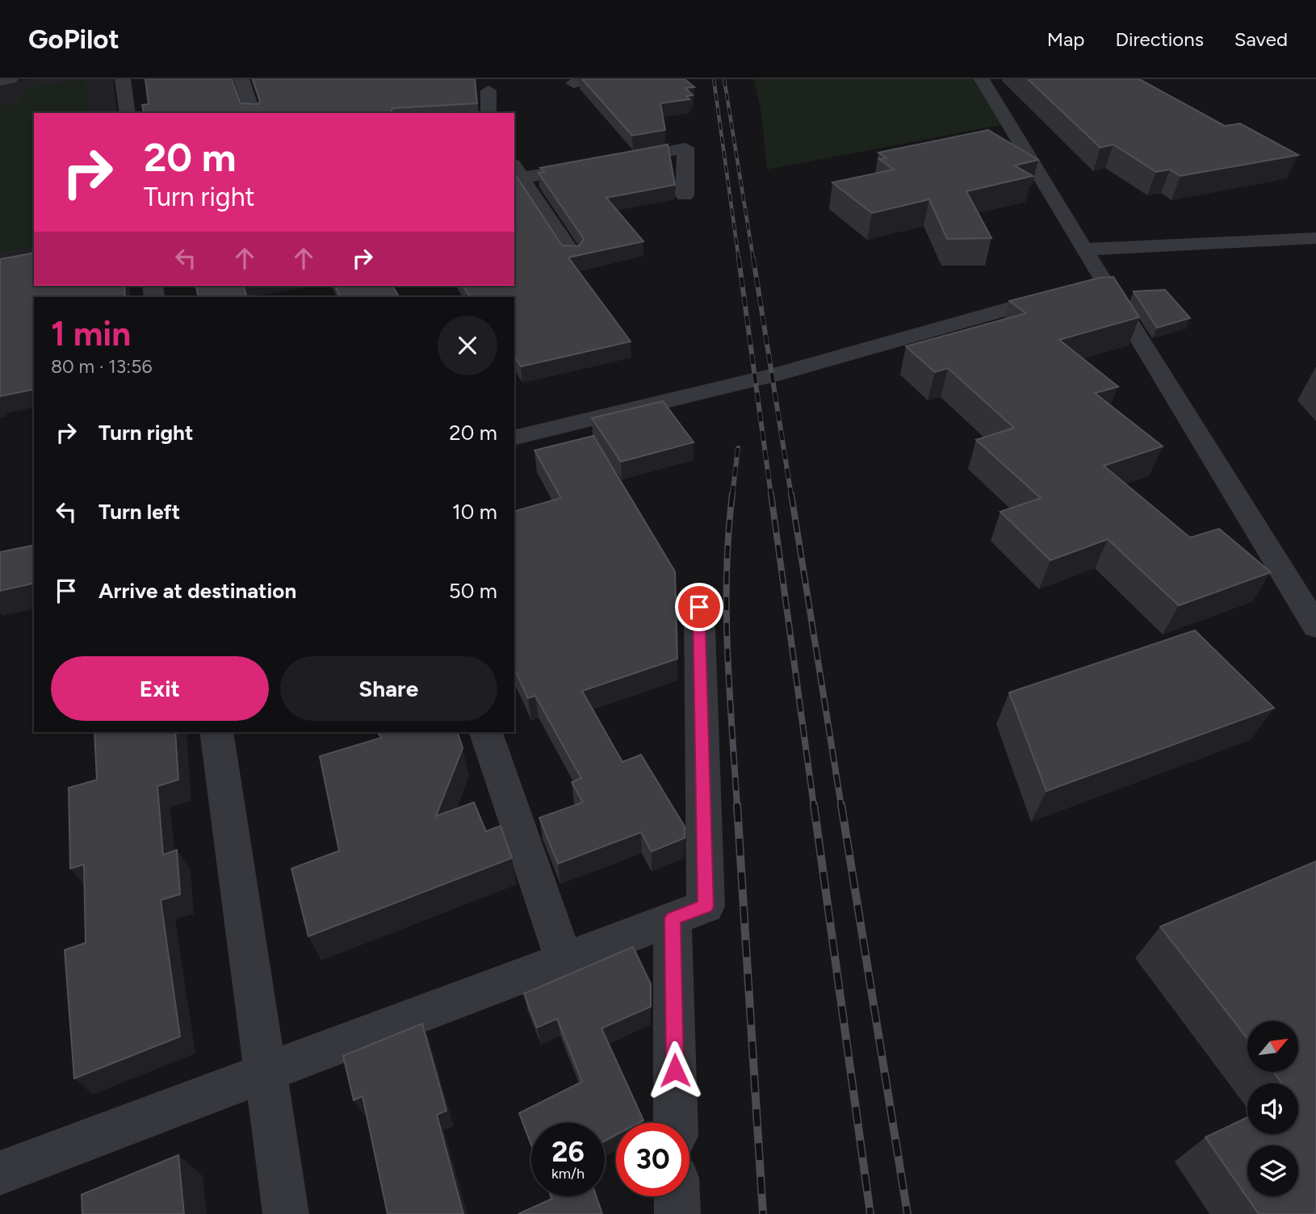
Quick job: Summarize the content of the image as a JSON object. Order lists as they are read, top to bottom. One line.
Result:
{"north":"top right","page":{"header":"GoPilot","nav":["Map","Directions","Saved"],"turn":["20 m","Turn right"],"heading":["1 min","80 m · 13:56"],"list":[{"name":"Turn right","value":"20 m"},{"name":"Turn left","value":"10 m"},{"name":"Arrive at destination","value":"50 m"}],"buttons":["Exit","Share"],"speed":"26 km/h","limit":"30"}}
